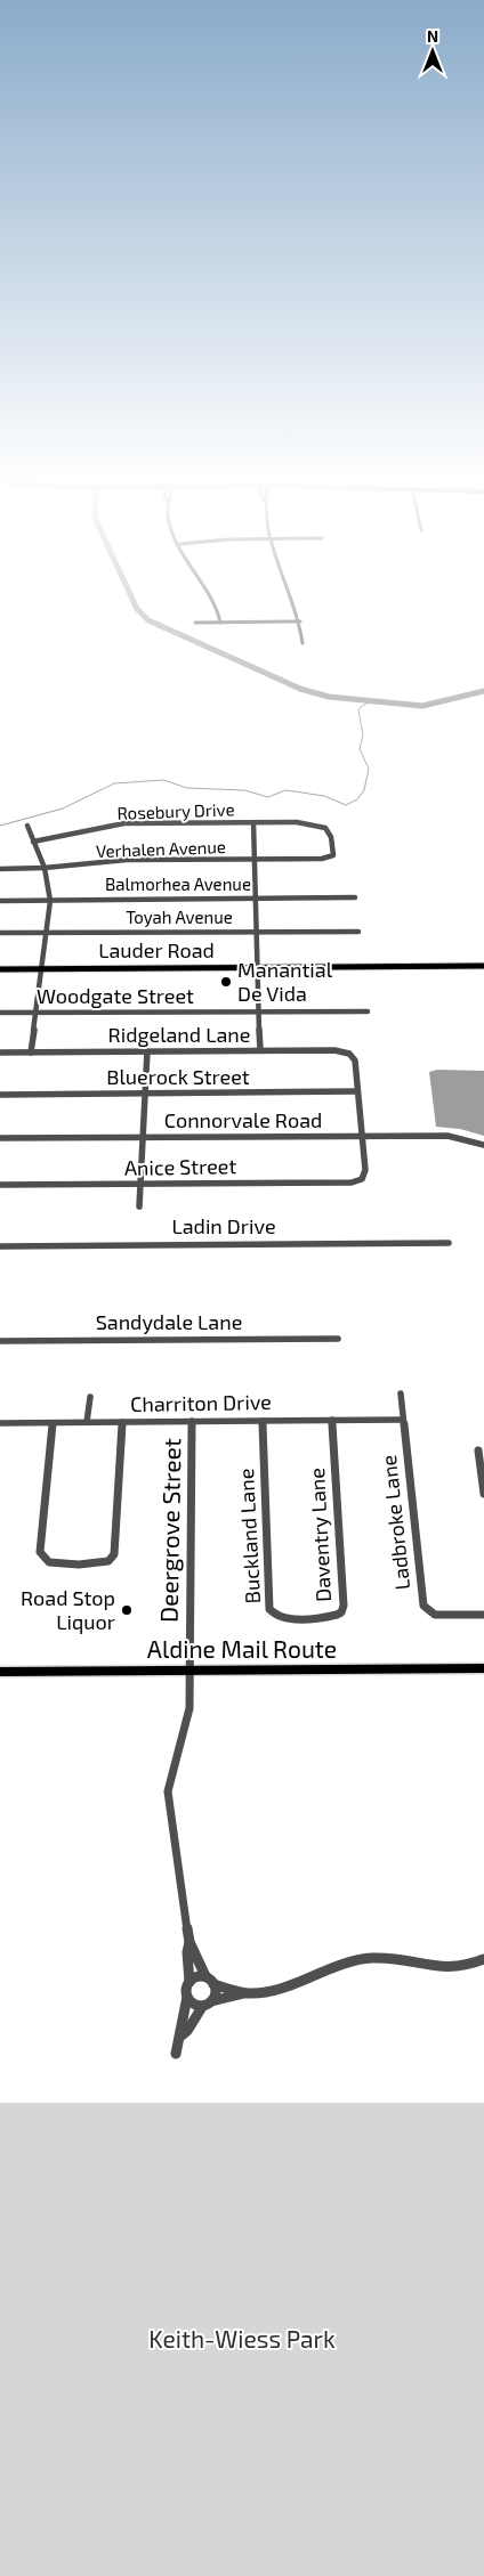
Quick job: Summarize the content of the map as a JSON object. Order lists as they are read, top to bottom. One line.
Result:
{"streets":{"main road":["Lauder Road","Aldine Mail Route"],"street":["Rosebury Drive","Verhalen Avenue","Balmorhea Avenue","Toyah Avenue","Woodgate Street","Ridgeland Lane","Bluerock Street","Connorvale Road","Anice Street","Ladin Drive","Sandydale Lane","Charriton Drive","Ladbroke Lane","Deergrove Street","Daventry Lane","Buckland Lane"]},"crossings":[["Rosebury Drive","Verhalen Avenue"],["Ridgeland Lane","Bluerock Street"],["Connorvale Road","Anice Street"],["Charriton Drive","Ladbroke Lane"],["Charriton Drive","Deergrove Street"],["Charriton Drive","Daventry Lane"],["Charriton Drive","Buckland Lane"],["Deergrove Street","Aldine Mail Route"],["Daventry Lane","Buckland Lane"]],"parks":["Keith-Wiess Park"],"places":["Manantial De Vida","Road Stop Liquor"],"north":"top"}
